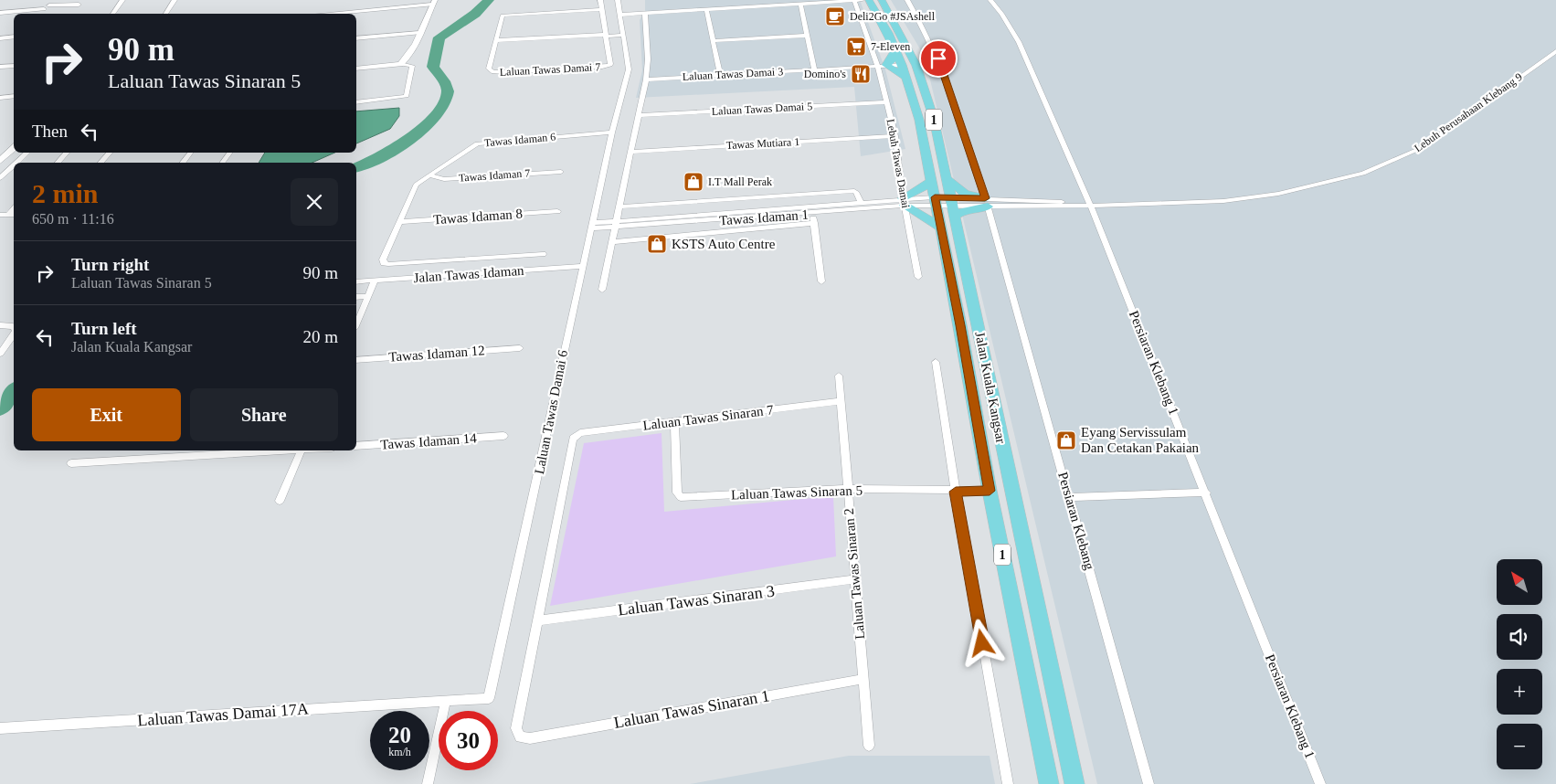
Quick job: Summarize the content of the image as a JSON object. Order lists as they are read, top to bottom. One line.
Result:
{"streets":{"highway":["1","Jalan Kuala Kangsar"],"street":["Laluan Tawas Damai 7","Laluan Tawas Damai 3","Laluan Tawas Damai 5","Lebuh Perusahaan Klebang 9","Tawas Idaman 6","Tawas Mutiara 1","Lebuh Tawas Damai","Tawas Idaman 7","Tawas Idaman 8","Tawas Idaman 1","Jalan Tawas Idaman","Tawas Idaman 12","Persiaran Klebang 1","Laluan Tawas Damai 6","Laluan Tawas Sinaran 7","Tawas Idaman 14","Laluan Tawas Sinaran 5","Persiaran Klebang","Laluan Tawas Sinaran 2","Laluan Tawas Sinaran 3","Laluan Tawas Sinaran 1","Laluan Tawas Damai 17A"]},"crossings":[["Laluan Tawas Damai 3","Lebuh Tawas Damai"],["Laluan Tawas Damai 3","Jalan Kuala Kangsar"],["Laluan Tawas Damai 5","Lebuh Tawas Damai"],["Lebuh Perusahaan Klebang 9","Tawas Idaman 1"],["Lebuh Perusahaan Klebang 9","Persiaran Klebang 1"],["Lebuh Perusahaan Klebang 9","Jalan Kuala Kangsar"],["Lebuh Perusahaan Klebang 9","Persiaran Klebang"],["Tawas Idaman 6","Tawas Idaman 7"],["Tawas Idaman 6","Tawas Idaman 8"],["Tawas Idaman 6","Laluan Tawas Damai 6"],["Tawas Mutiara 1","Lebuh Tawas Damai"],["Lebuh Tawas Damai","Tawas Idaman 1"],["Tawas Idaman 1","Jalan Kuala Kangsar"],["Tawas Idaman 1","Laluan Tawas Damai 6"],["Jalan Tawas Idaman","Laluan Tawas Damai 6"],["Jalan Kuala Kangsar","Laluan Tawas Sinaran 5"],["Laluan Tawas Damai 6","Laluan Tawas Damai 17A"],["Laluan Tawas Sinaran 7","Laluan Tawas Sinaran 5"],["Laluan Tawas Sinaran 7","Laluan Tawas Sinaran 2"],["Laluan Tawas Sinaran 7","Laluan Tawas Sinaran 3"],["Laluan Tawas Sinaran 7","Laluan Tawas Sinaran 1"],["Laluan Tawas Sinaran 5","Laluan Tawas Sinaran 2"],["Laluan Tawas Sinaran 2","Laluan Tawas Sinaran 3"],["Laluan Tawas Sinaran 2","Laluan Tawas Sinaran 1"],["Laluan Tawas Sinaran 3","Laluan Tawas Sinaran 1"]],"places":{"cafe":["Deli2Go #JSAshell"],"supermarket":["7-Eleven"],"restaurant":["Domino's"],"shop":["I.T Mall Perak","KSTS Auto Centre","Eyang Servissulam Dan Cetakan Pakaian"]},"north":"top left","page":{"turn":["90 m","Laluan Tawas Sinaran 5"],"then":"Then","heading":["2 min","650 m · 11:16"],"list":[{"name":"Turn right","note":"Laluan Tawas Sinaran 5","value":"90 m"},{"name":"Turn left","note":"Jalan Kuala Kangsar","value":"20 m"}],"buttons":["Exit","Share"],"map_buttons":["+","−"],"speed":"20 km/h","limit":"30"}}
